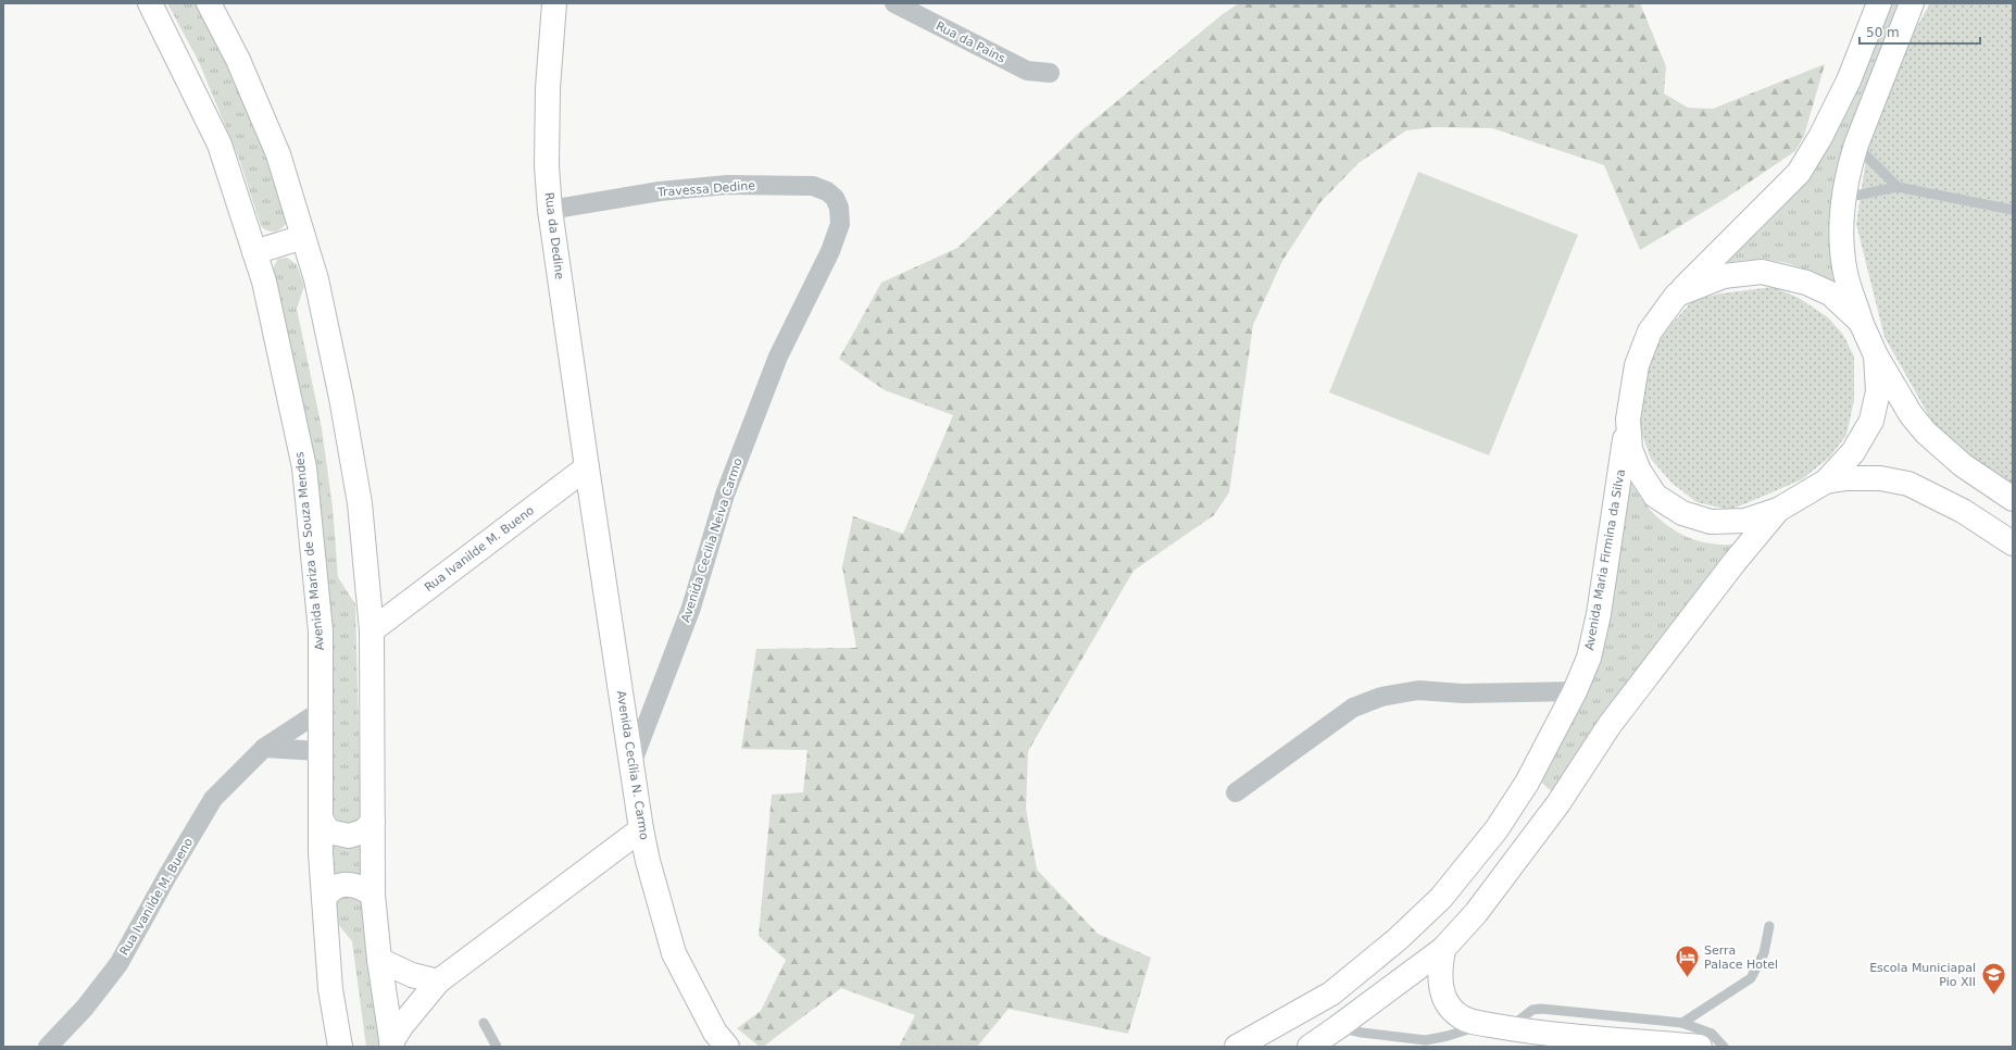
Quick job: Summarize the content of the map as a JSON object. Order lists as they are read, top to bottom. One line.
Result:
{"streets":{"main road":["Rua da Dedine","Rua Ivanilde M. Bueno","Avenida Mariza de Souza Mendes","Avenida Maria Firmina da Silva","Avenida Cecília N. Carmo"],"street":["Rua da Pains","Travessa Dedine","Avenida Cecilia Neiva Carmo"]},"crossings":[["Travessa Dedine","Rua da Dedine"],["Travessa Dedine","Avenida Cecilia Neiva Carmo"],["Rua da Dedine","Rua Ivanilde M. Bueno"],["Rua da Dedine","Avenida Cecília N. Carmo"],["Avenida Cecilia Neiva Carmo","Avenida Cecília N. Carmo"],["Rua Ivanilde M. Bueno","Avenida Mariza de Souza Mendes"],["Rua Ivanilde M. Bueno","Avenida Cecília N. Carmo"]],"places":{"hotel":["Serra Palace Hotel"],"school or university":["Escola Municiapal Pio XII"]},"scale_bar":"50 m"}
